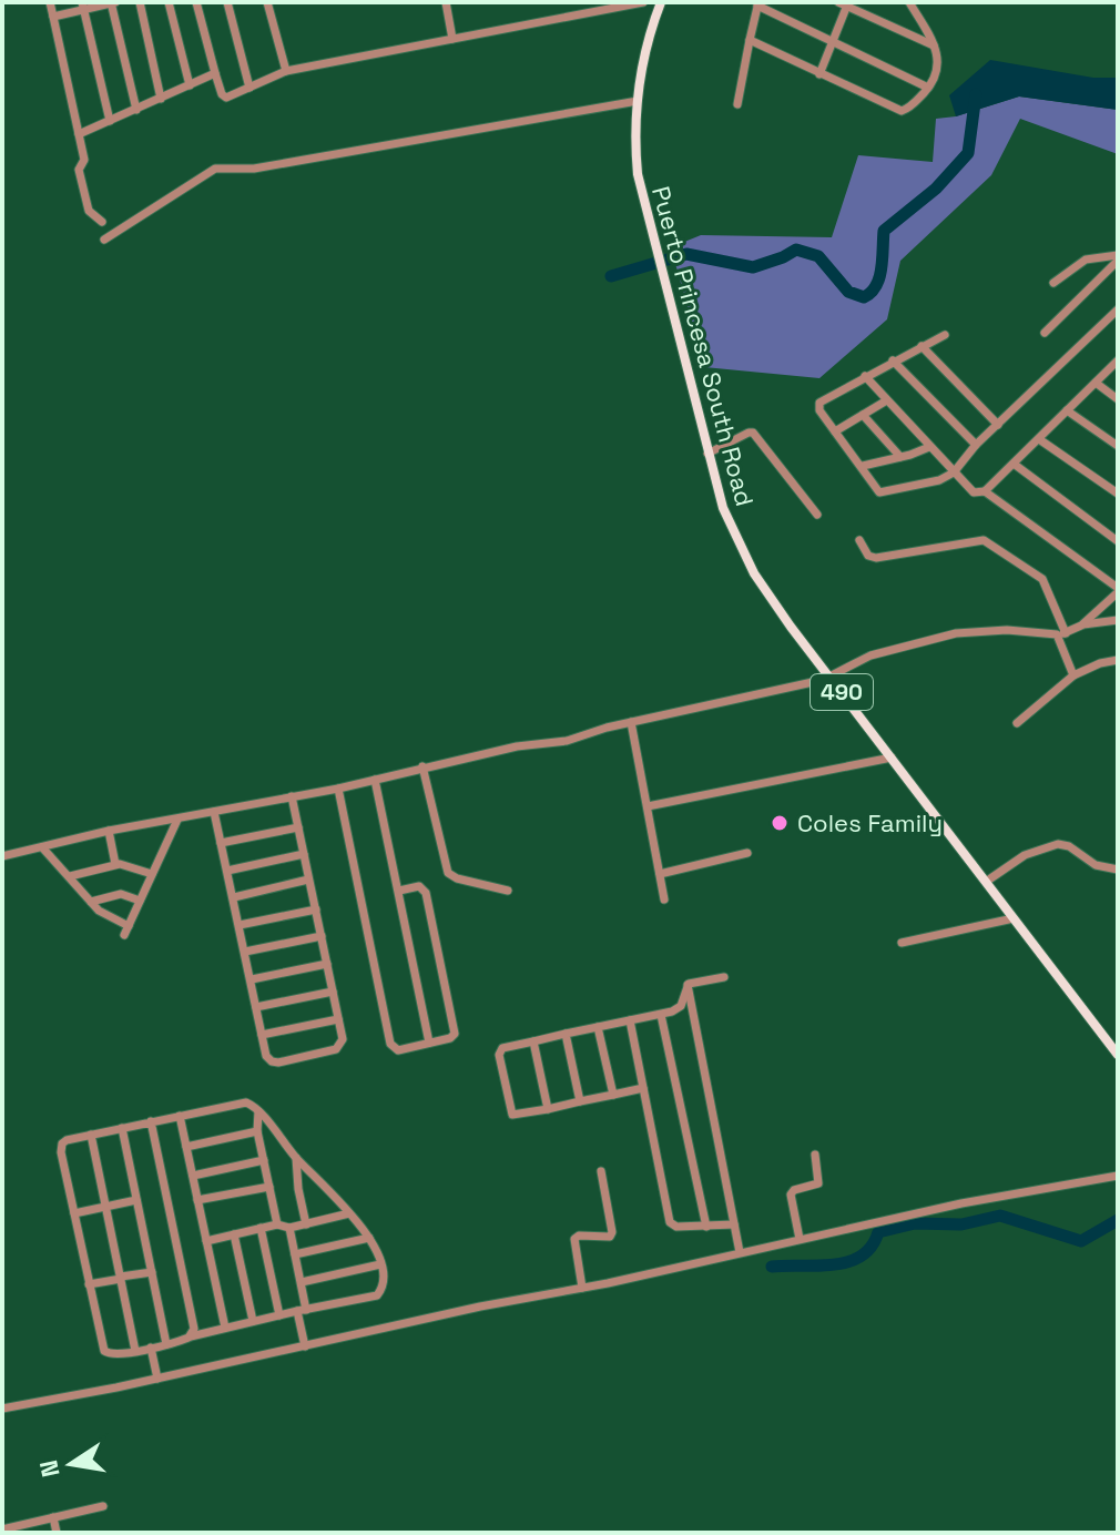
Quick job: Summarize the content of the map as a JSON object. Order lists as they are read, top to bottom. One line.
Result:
{"streets":{"main road":["Puerto Princesa South Road","490"]},"places":["Coles Family"],"north":"left"}
